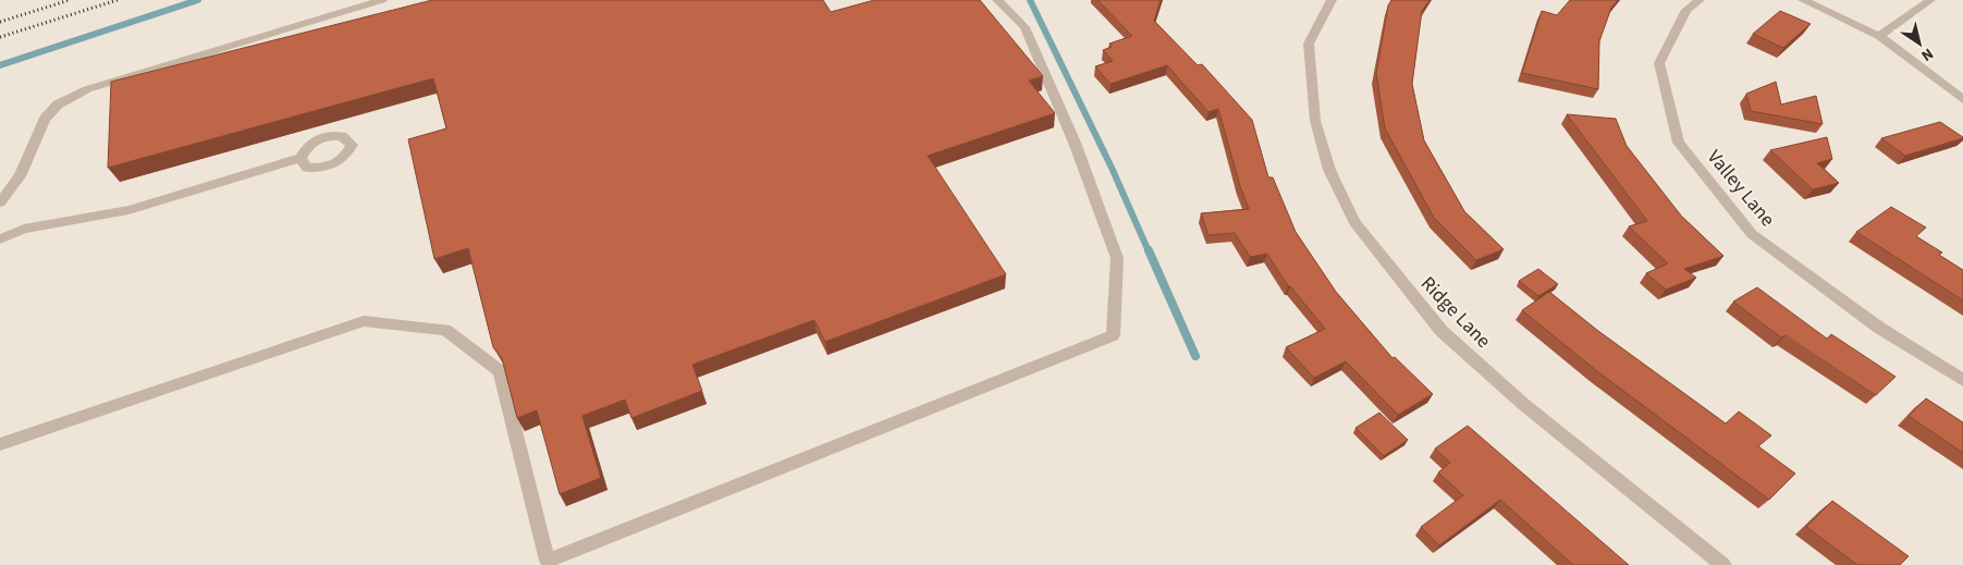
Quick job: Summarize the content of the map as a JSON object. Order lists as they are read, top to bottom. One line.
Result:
{"streets":{"street":["Valley Lane","Ridge Lane"]},"north":"bottom right"}
